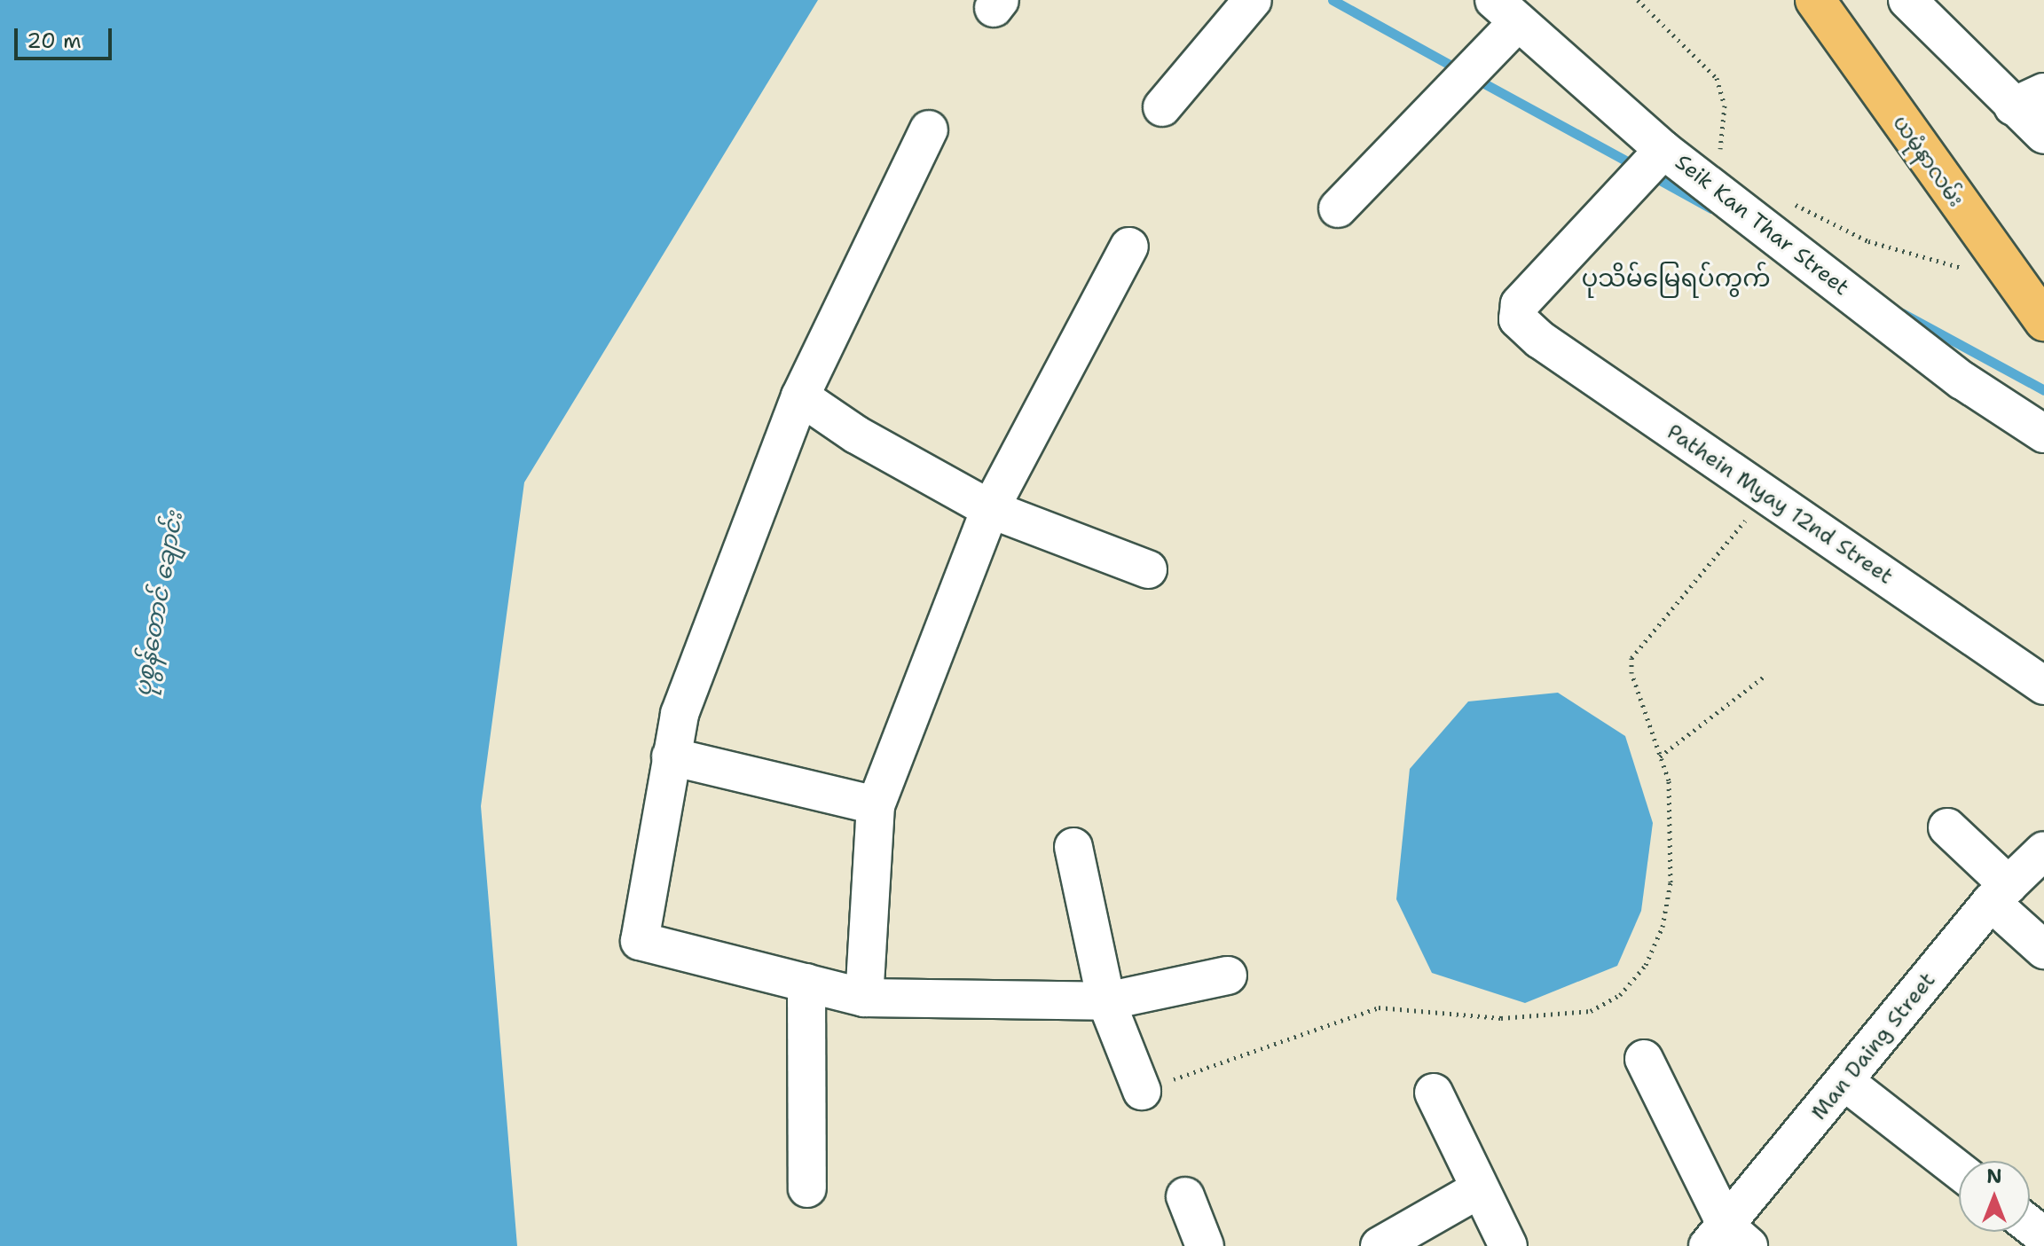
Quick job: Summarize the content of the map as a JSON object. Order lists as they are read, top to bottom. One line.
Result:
{"streets":{"main road":["ယမုံနာလမ်း"],"street":["Seik Kan Thar Street","Pathein Myay 12nd Street","Man Daing Street"]},"crossings":[["Seik Kan Thar Street","Pathein Myay 12nd Street"]],"districts":["ပုသိမ်မြေရပ်ကွက်"],"water":["ပုစွန်တောင် ချောင်း"],"scale_bar":"20 m","north":"top"}
